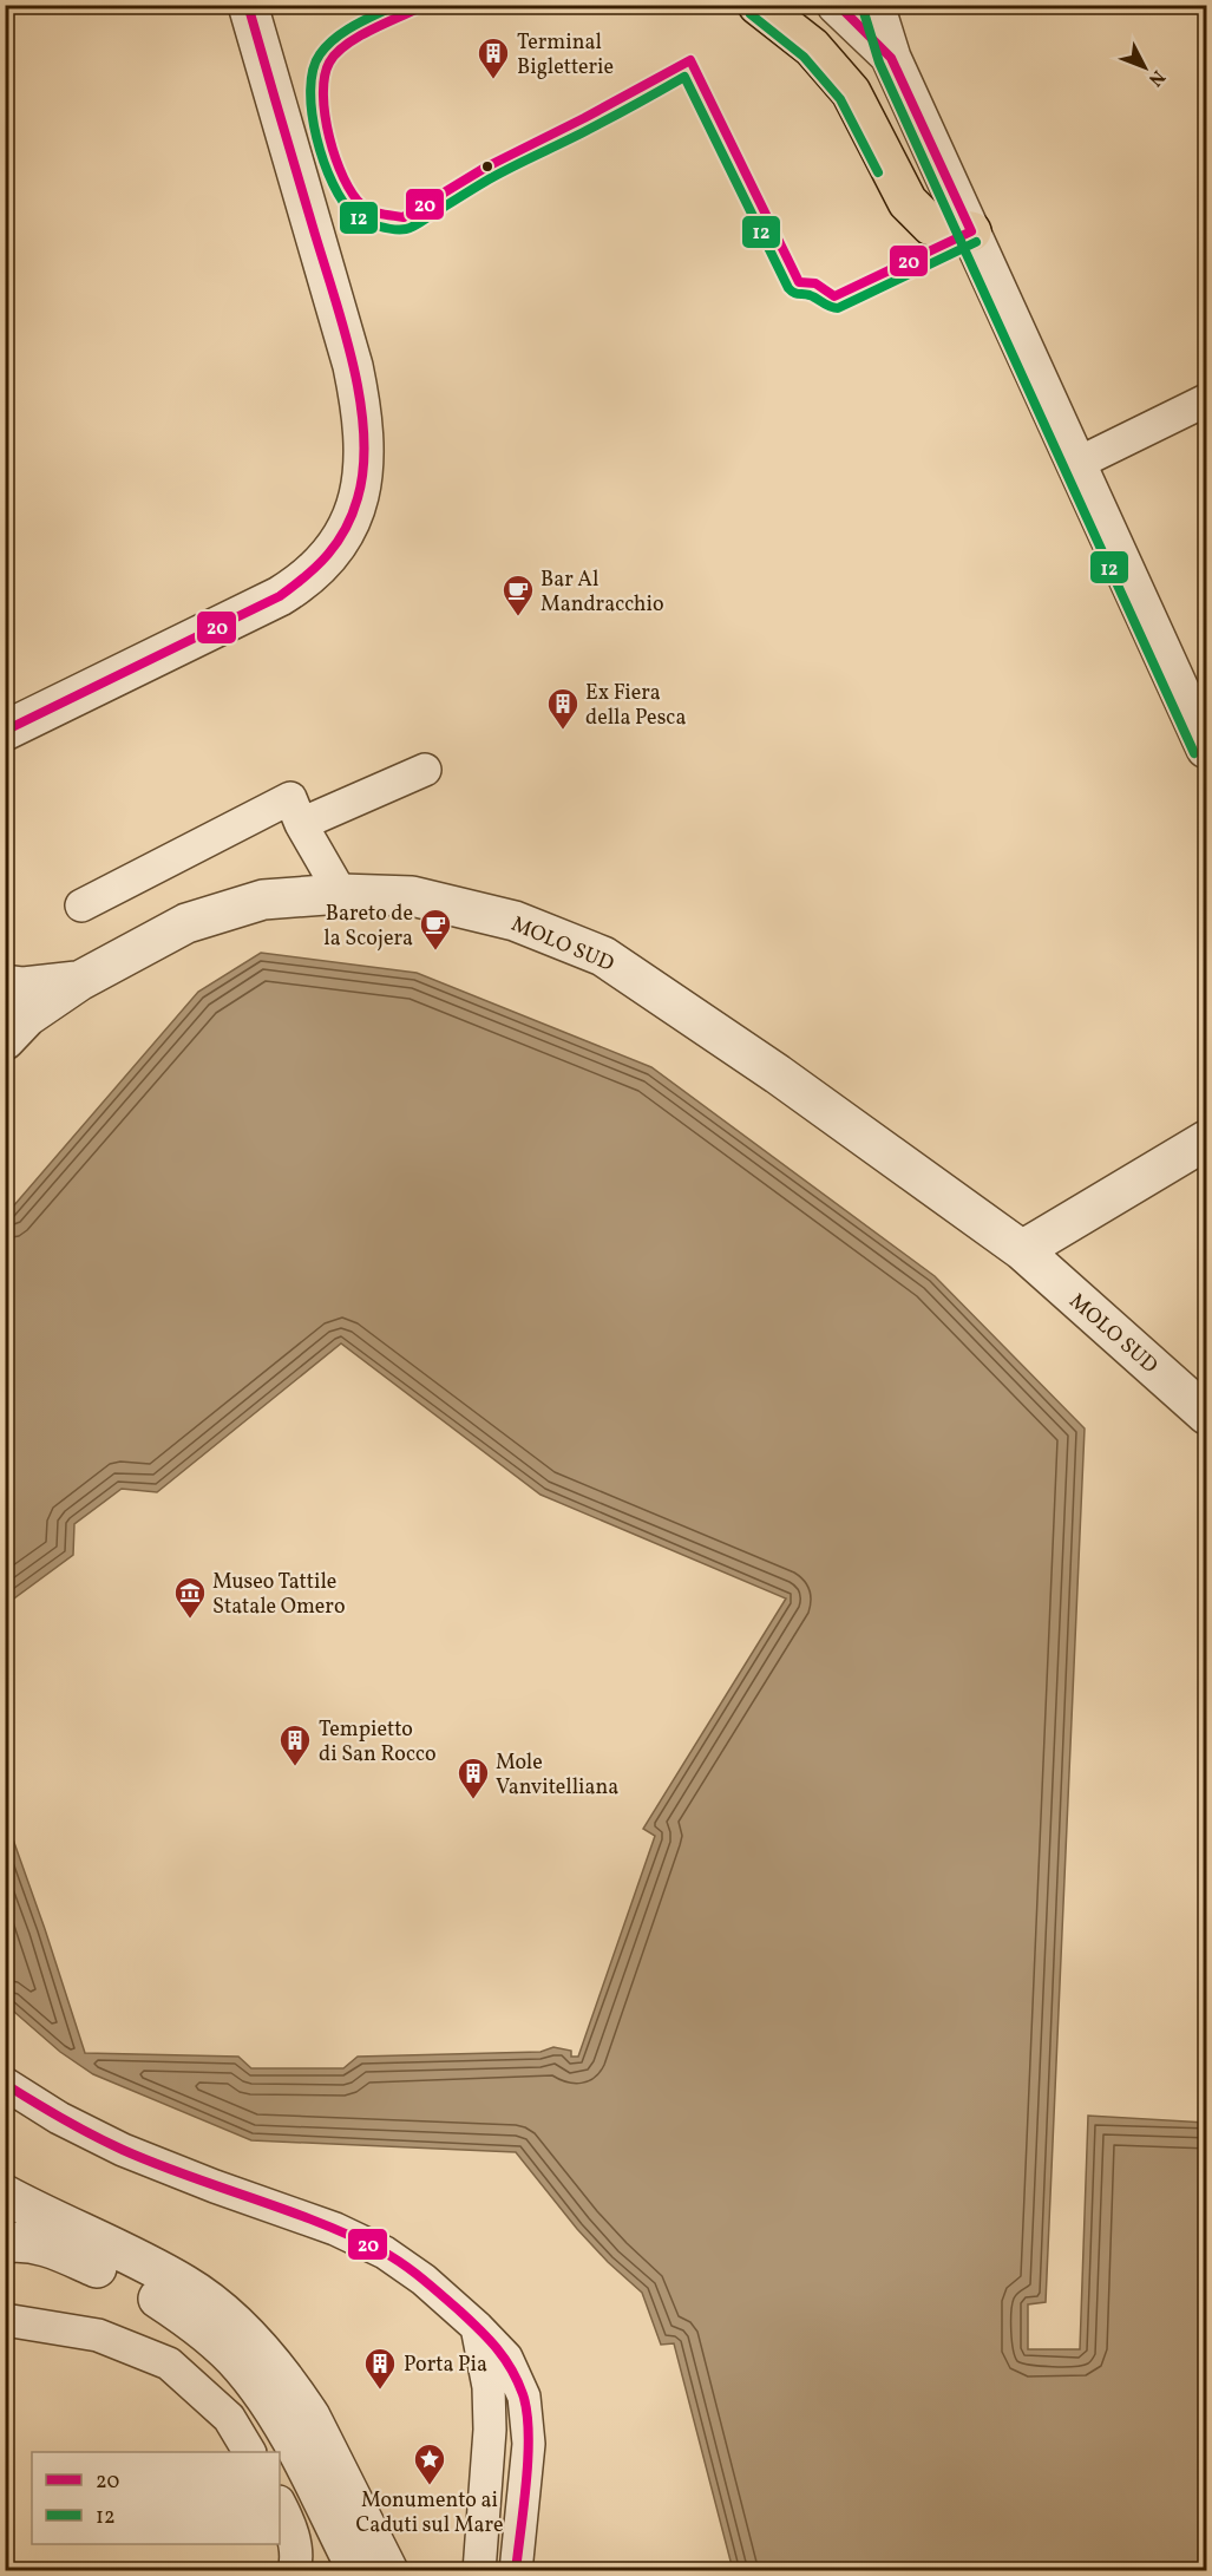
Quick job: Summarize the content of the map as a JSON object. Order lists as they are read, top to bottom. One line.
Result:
{"streets":{"street":["MOLO SUD"]},"places":{"building":["Terminal Bigletterie","Ex Fiera della Pesca","Tempietto di San Rocco","Mole Vanvitelliana","Porta Pia"],"cafe":["Bar Al Mandracchio","Bareto de la Scojera"],"museum":["Museo Tattile Statale Omero"],"place":["Monumento ai Caduti sul Mare"]},"lines":["transit line 20","transit line 12"],"legend":["20","12"],"north":"bottom right"}
